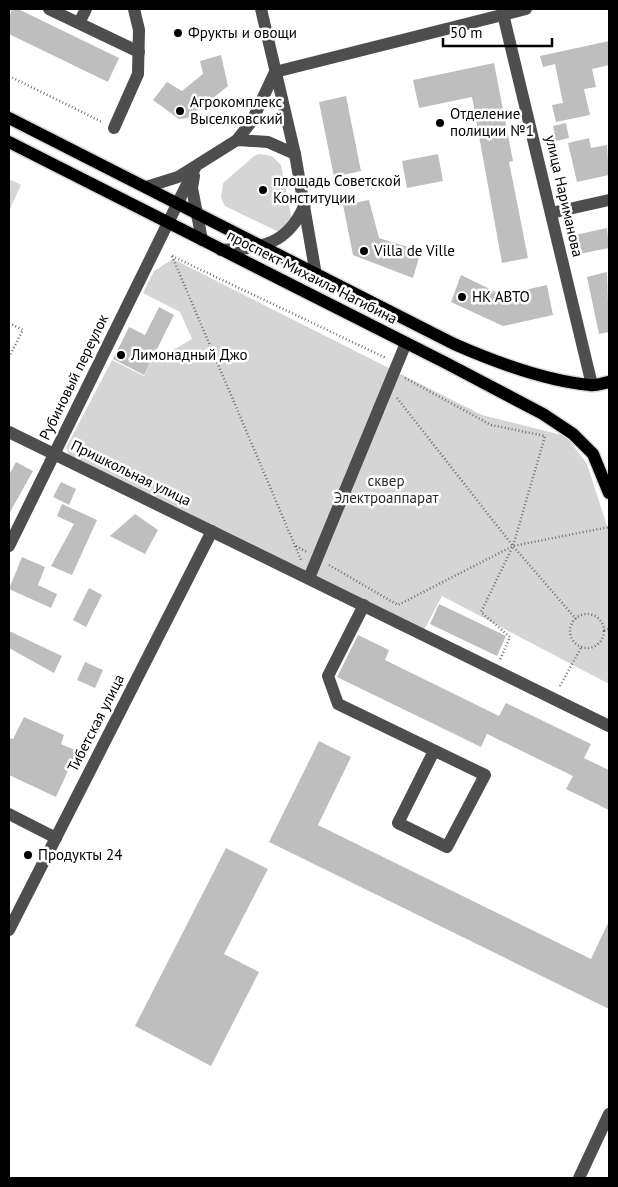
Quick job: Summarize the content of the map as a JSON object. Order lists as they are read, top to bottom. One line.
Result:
{"streets":{"main road":["проспект Михаила Нагибина"],"street":["улица Нариманова","Рубиновый переулок","Пришкольная улица","Тибетская улица"]},"crossings":[["улица Нариманова","проспект Михаила Нагибина"],["проспект Михаила Нагибина","Рубиновый переулок"],["Рубиновый переулок","Пришкольная улица"],["Пришкольная улица","Тибетская улица"]],"parks":["cквер Электроаппарат"],"places":["Фрукты и овощи","Агрокомплекс Выселковский","Отделение полиции №1","площадь Советской Конституции","Villa de Ville","НК АВТО","Лимонадный Джо","Продукты 24"],"scale_bar":"50 m"}
